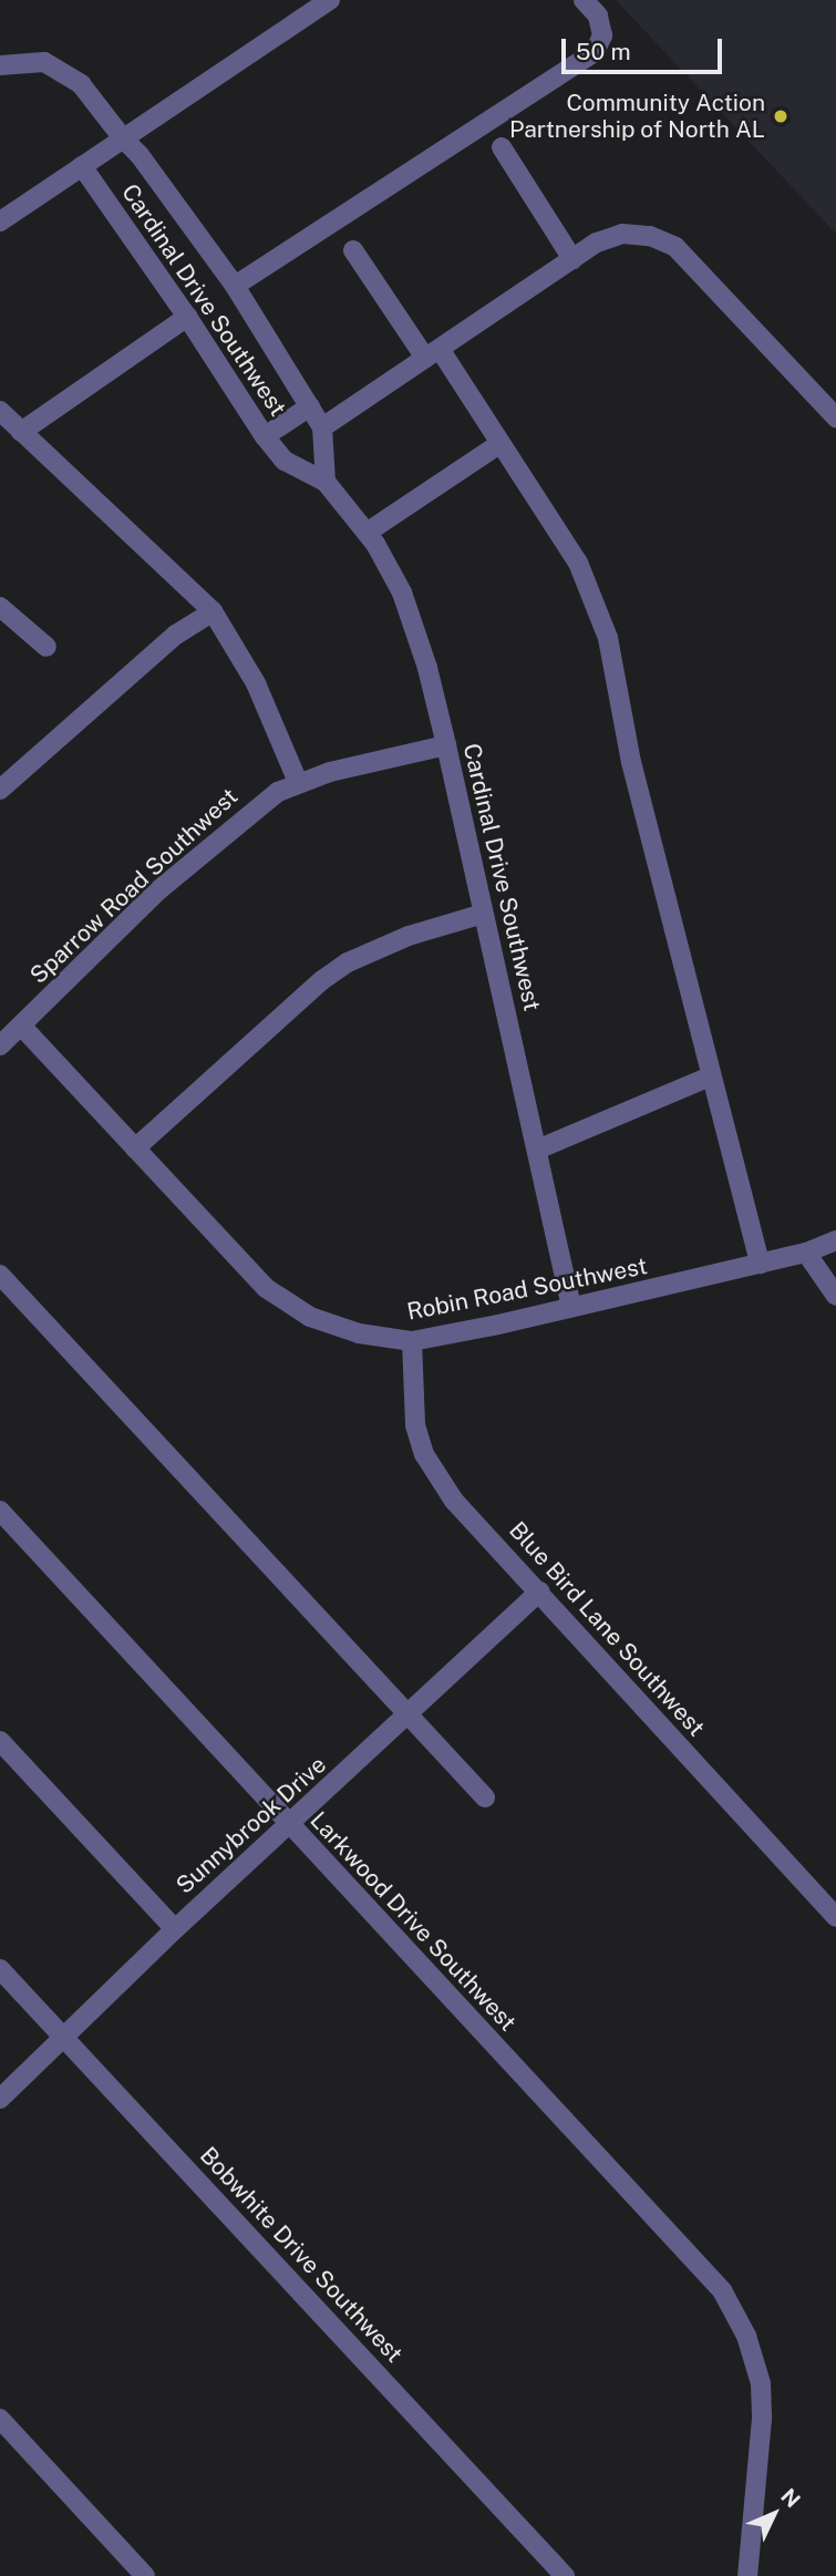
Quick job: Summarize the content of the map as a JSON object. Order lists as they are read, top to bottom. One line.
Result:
{"streets":{"street":["Cardinal Drive Southwest","Sparrow Road Southwest","Robin Road Southwest","Blue Bird Lane Southwest","Sunnybrook Drive","Larkwood Drive Southwest","Bobwhite Drive Southwest"]},"crossings":[["Cardinal Drive Southwest","Sparrow Road Southwest"],["Cardinal Drive Southwest","Robin Road Southwest"],["Sparrow Road Southwest","Robin Road Southwest"],["Robin Road Southwest","Blue Bird Lane Southwest"],["Blue Bird Lane Southwest","Sunnybrook Drive"],["Sunnybrook Drive","Larkwood Drive Southwest"],["Sunnybrook Drive","Bobwhite Drive Southwest"]],"places":["Community Action Partnership of North AL"],"scale_bar":"50 m","north":"top right"}
